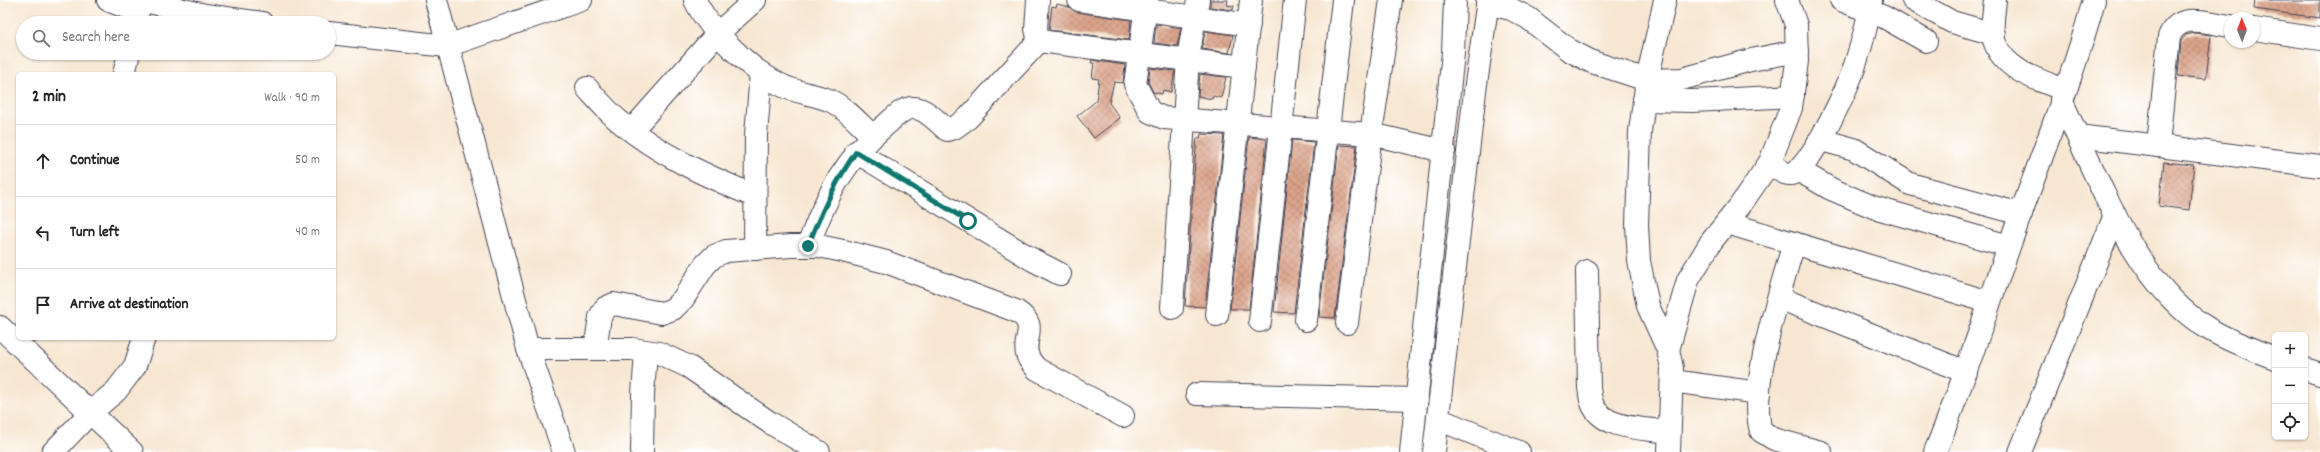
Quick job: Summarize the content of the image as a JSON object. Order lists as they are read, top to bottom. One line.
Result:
{"north":"top","page":{"search":"Search here","heading":["2 min","Walk · 90 m"],"list":[["Continue","50 m"],["Turn left","40 m"],"Arrive at destination"],"map_buttons":["+","−"]}}
